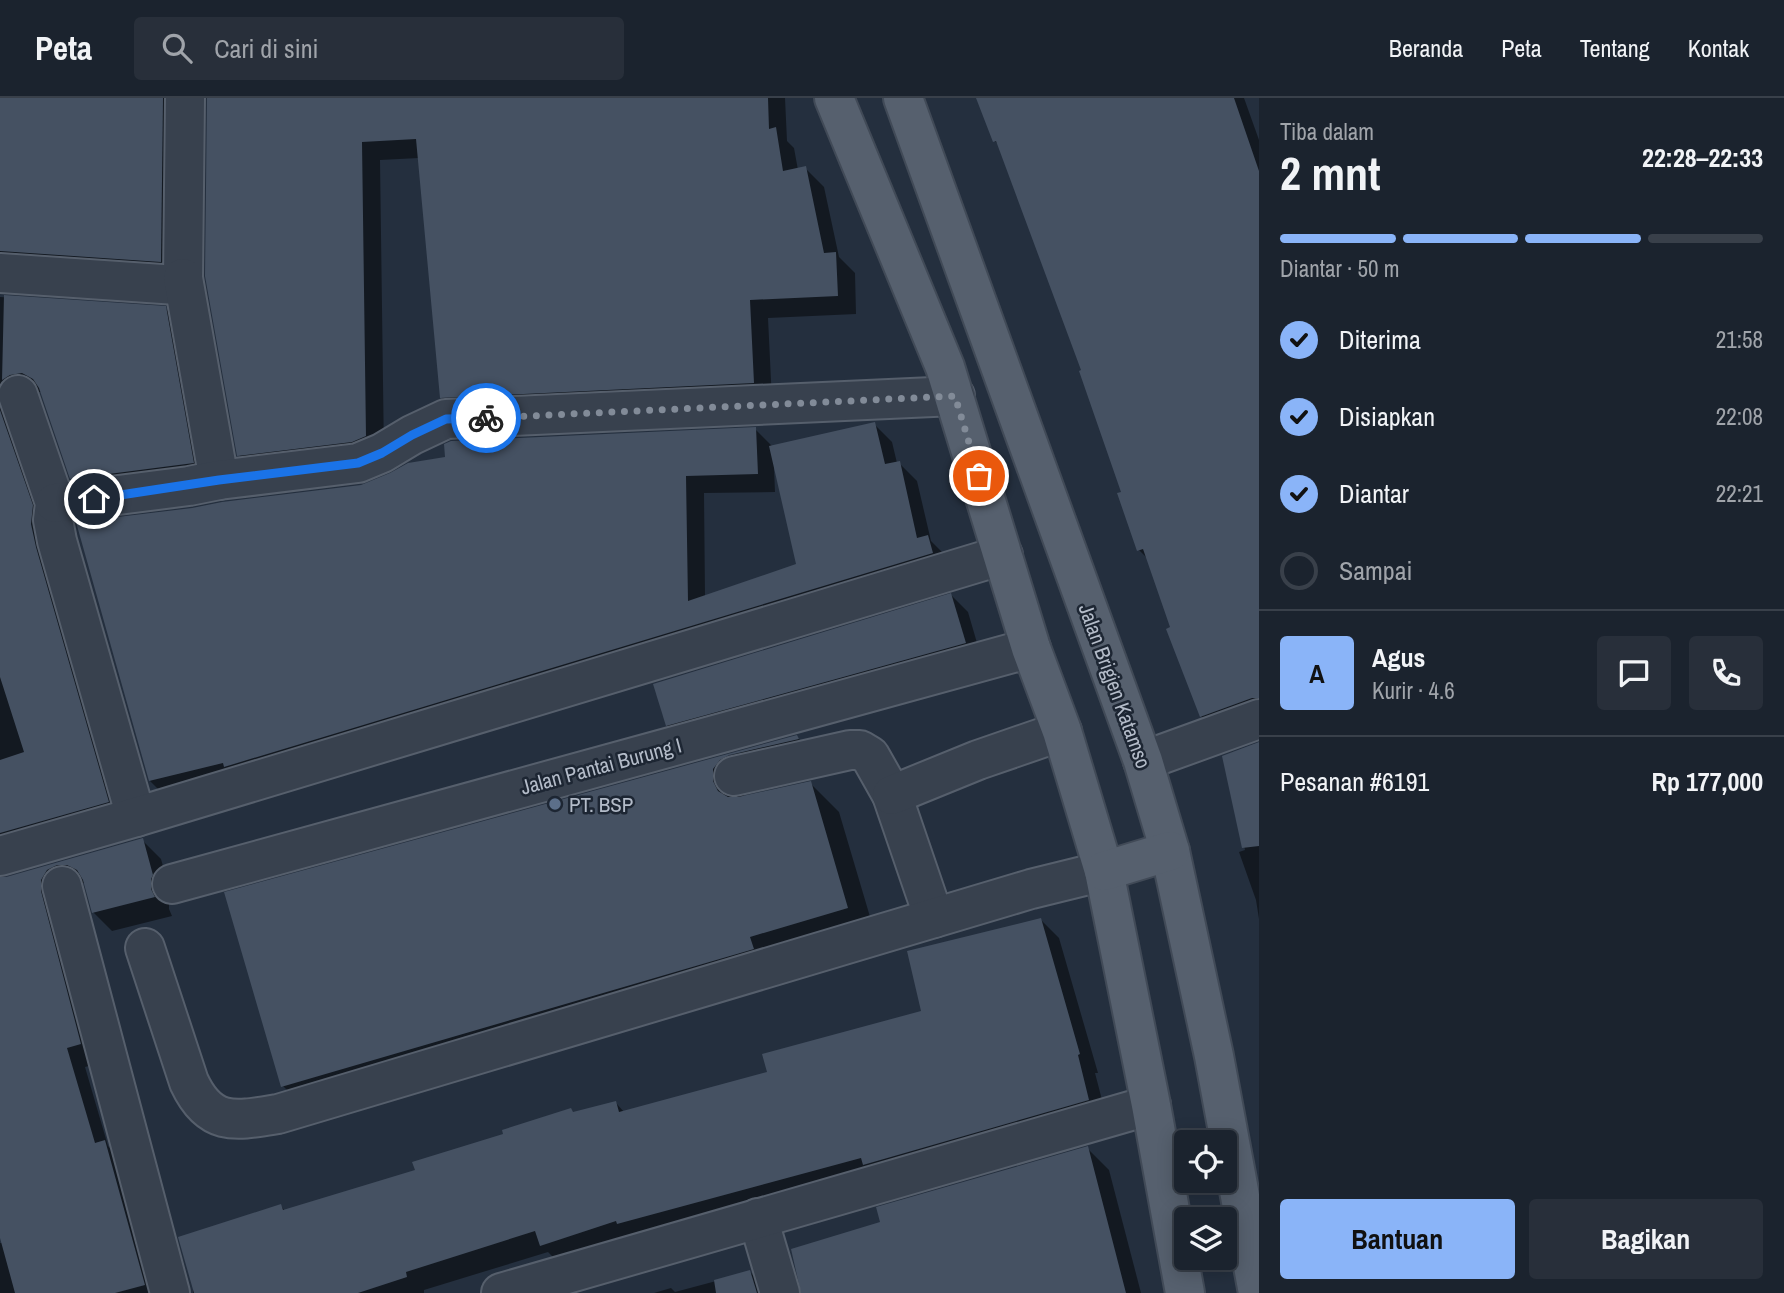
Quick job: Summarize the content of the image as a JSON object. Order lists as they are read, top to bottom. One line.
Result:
{"streets":{"main road":["Jalan Brigjen Katamso"],"street":["Jalan Pantai Burung I"]},"places":["PT. BSP"],"page":{"header":"Peta","search":"Cari di sini","nav":["Beranda","Peta","Tentang","Kontak"],"heading":["2 mnt","Tiba dalam","22:28–22:33"],"panel":["Agus","Kurir · 4.6","Pesanan #6191","Rp 177,000"],"bar":"Diantar · 50 m","list":[["Diterima","21:58"],["Disiapkan","22:08"],["Diantar","22:21"],"Sampai"],"round":"A","buttons":["Bantuan","Bagikan"]}}
